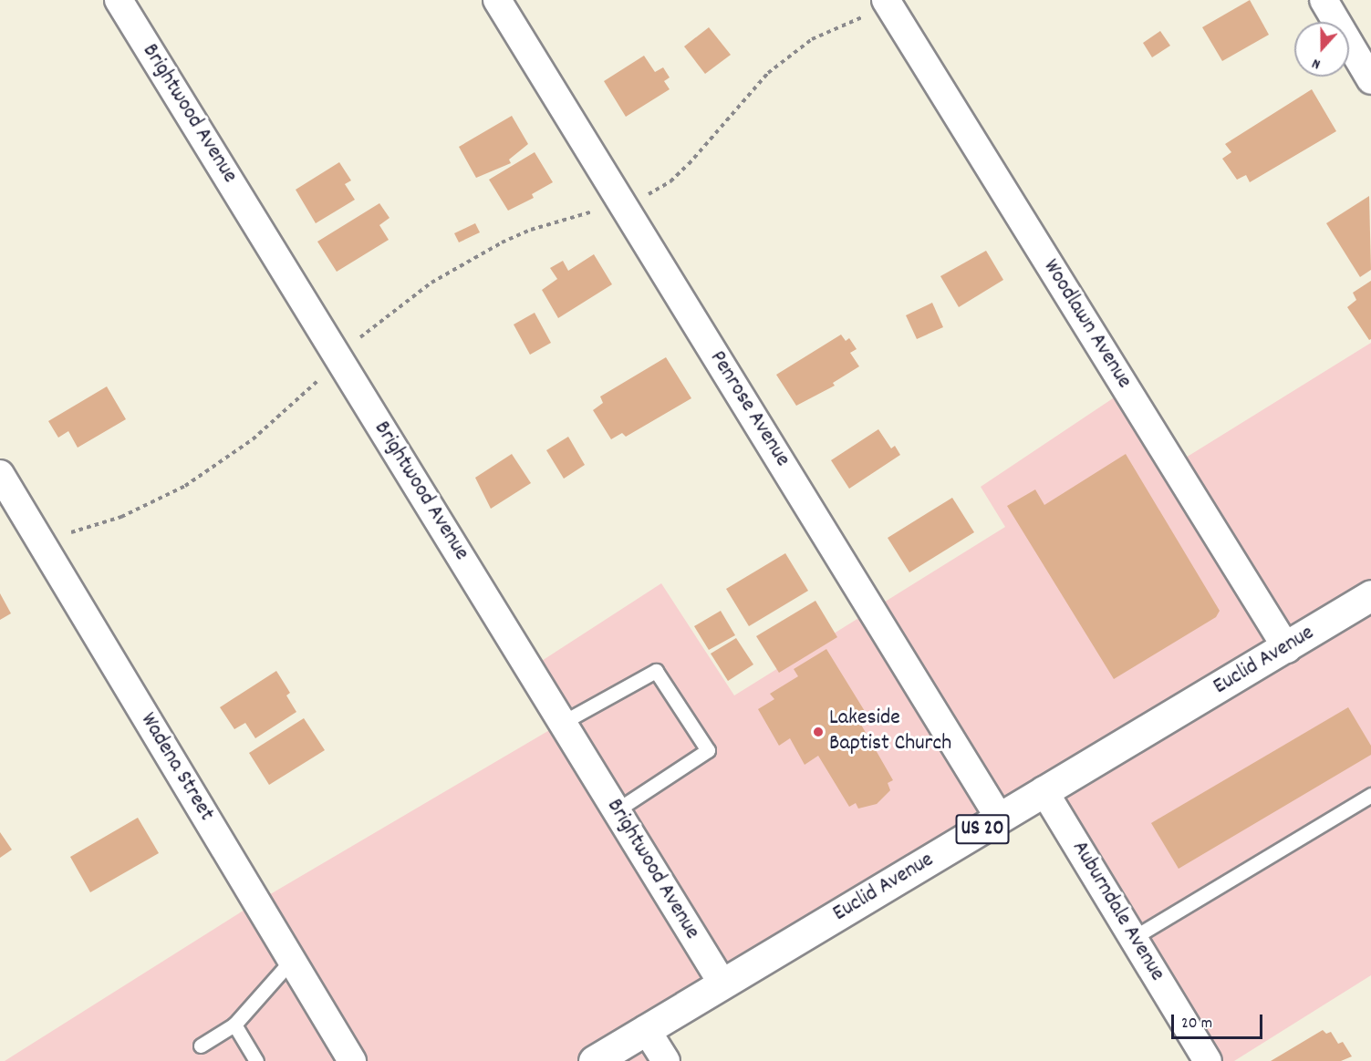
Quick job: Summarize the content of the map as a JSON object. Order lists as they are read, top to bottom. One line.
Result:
{"streets":{"main road":["Euclid Avenue","US 20"],"street":["Brightwood Avenue","Woodlawn Avenue","Penrose Avenue","Wadena Street","Auburndale Avenue"]},"crossings":[["Brightwood Avenue","Euclid Avenue"],["Woodlawn Avenue","Euclid Avenue"],["Penrose Avenue","Euclid Avenue"],["Euclid Avenue","Auburndale Avenue"]],"places":["Lakeside Baptist Church"],"scale_bar":"20 m","north":"bottom"}
